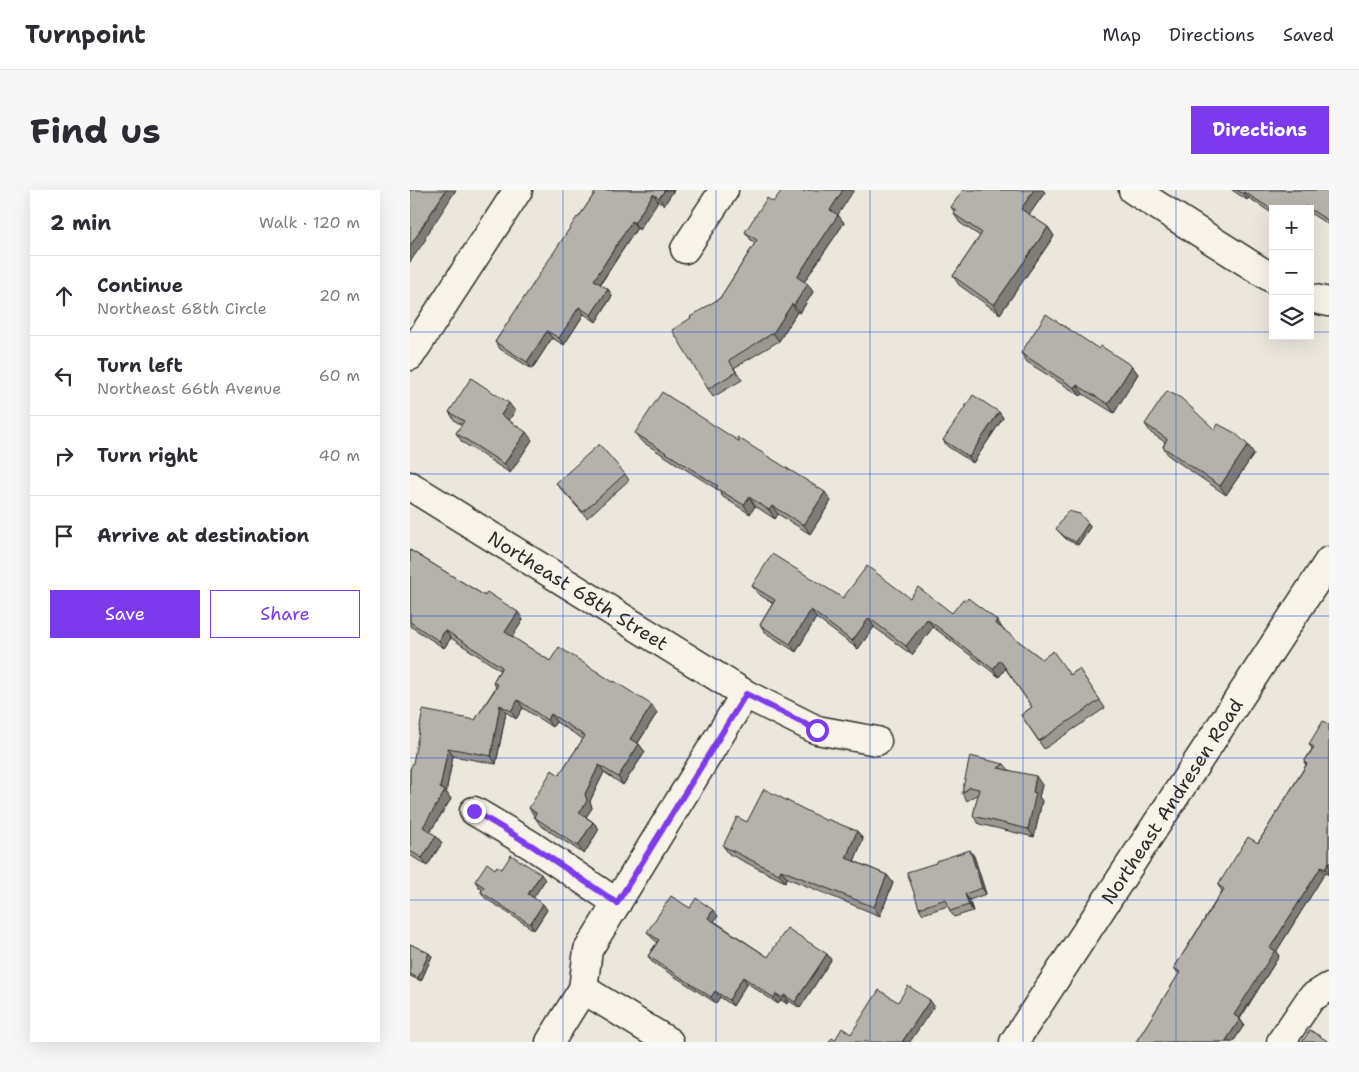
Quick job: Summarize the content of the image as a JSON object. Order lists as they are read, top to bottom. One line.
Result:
{"streets":{"street":["Northeast 68th Street","Northeast Andresen Road"]},"page":{"header":"Turnpoint","nav":["Map","Directions","Saved"],"buttons":["Directions",["Save","Share"]],"title":"Find us","heading":["2 min","Walk · 120 m"],"map_buttons":["+","−"],"list":[["Continue","Northeast 68th Circle","20 m"],["Turn left","Northeast 66th Avenue","60 m"],["Turn right","40 m"],"Arrive at destination"]}}
